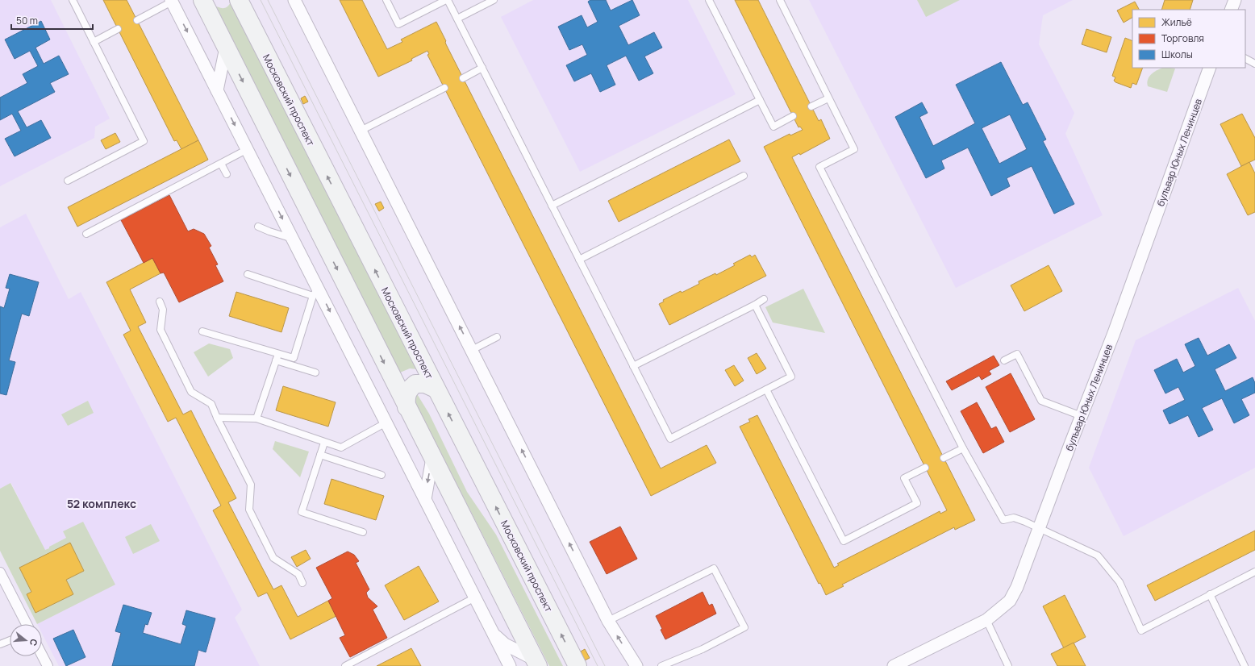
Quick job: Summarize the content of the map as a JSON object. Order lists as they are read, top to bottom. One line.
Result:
{"streets":{"main road":["Московский проспект"],"street":["бульвар Юных Ленинцев"]},"districts":["52 комплекс"],"legend":["Жильё","Торговля","Школы"],"scale_bar":"50 m","north":"right"}
